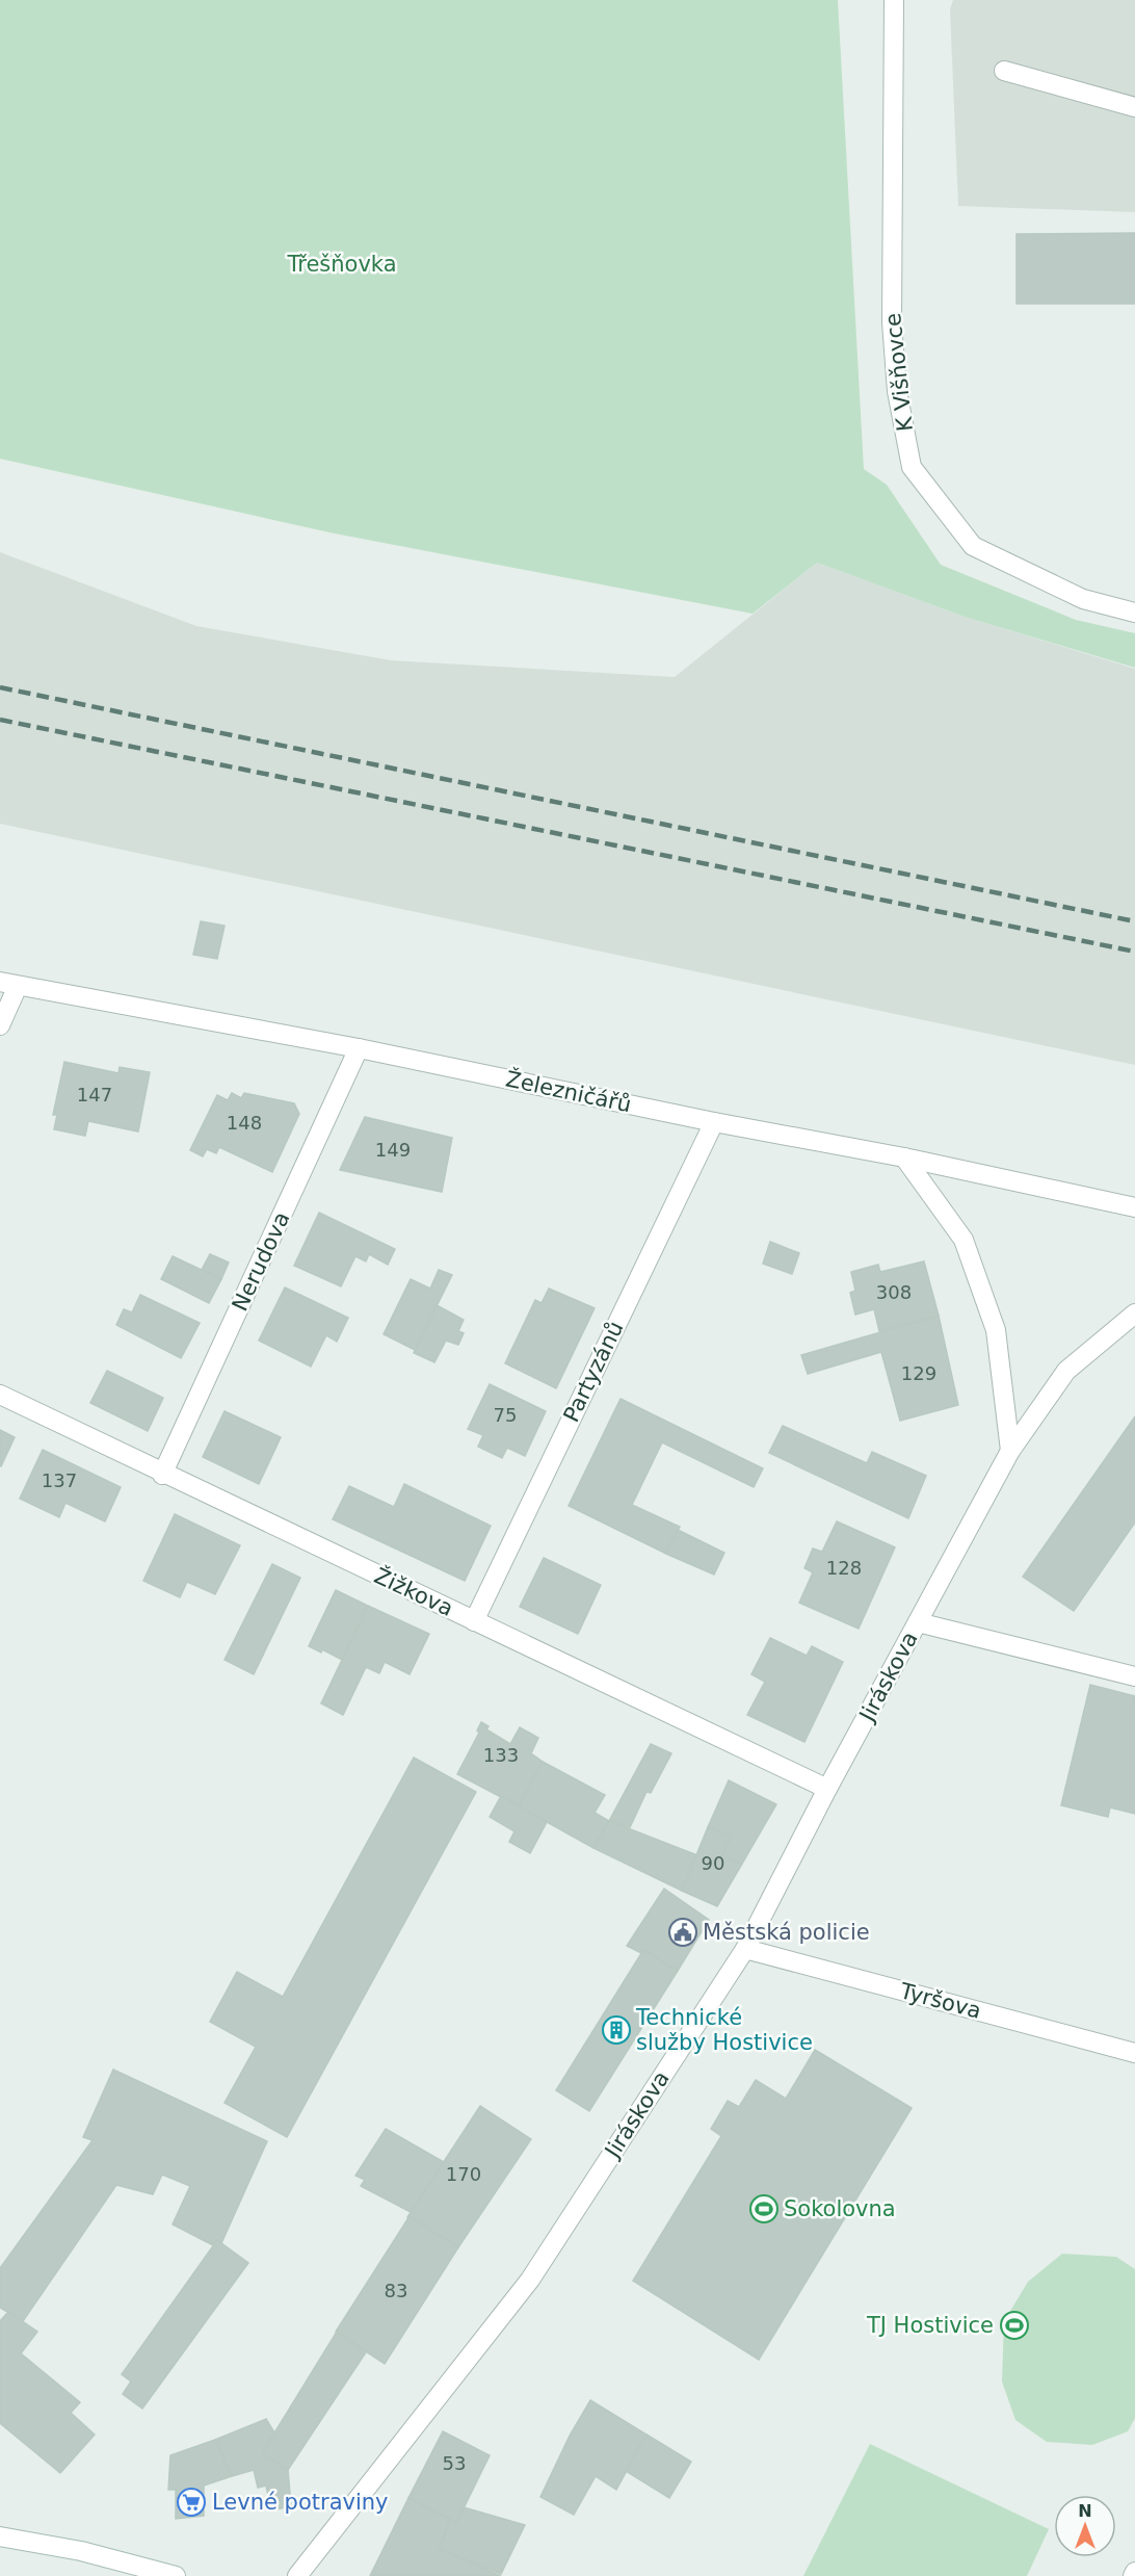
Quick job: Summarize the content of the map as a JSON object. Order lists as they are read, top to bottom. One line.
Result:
{"streets":{"street":["K Višňovce","Železničářů","Nerudova","Partyzánů","Žižkova","Jiráskova","Tyršova"]},"crossings":[["Železničářů","Nerudova"],["Železničářů","Partyzánů"],["Nerudova","Žižkova"],["Partyzánů","Žižkova"],["Žižkova","Jiráskova"],["Jiráskova","Tyršova"]],"parks":["Třešňovka"],"places":{"public building":["Městská policie"],"building":["Technické služby Hostivice"],"sports":["Sokolovna","TJ Hostivice"],"supermarket":["Levné potraviny"]},"house_numbers":["147","148","149","308","129","75","137","128","133","90","170","83","53"],"north":"top"}
